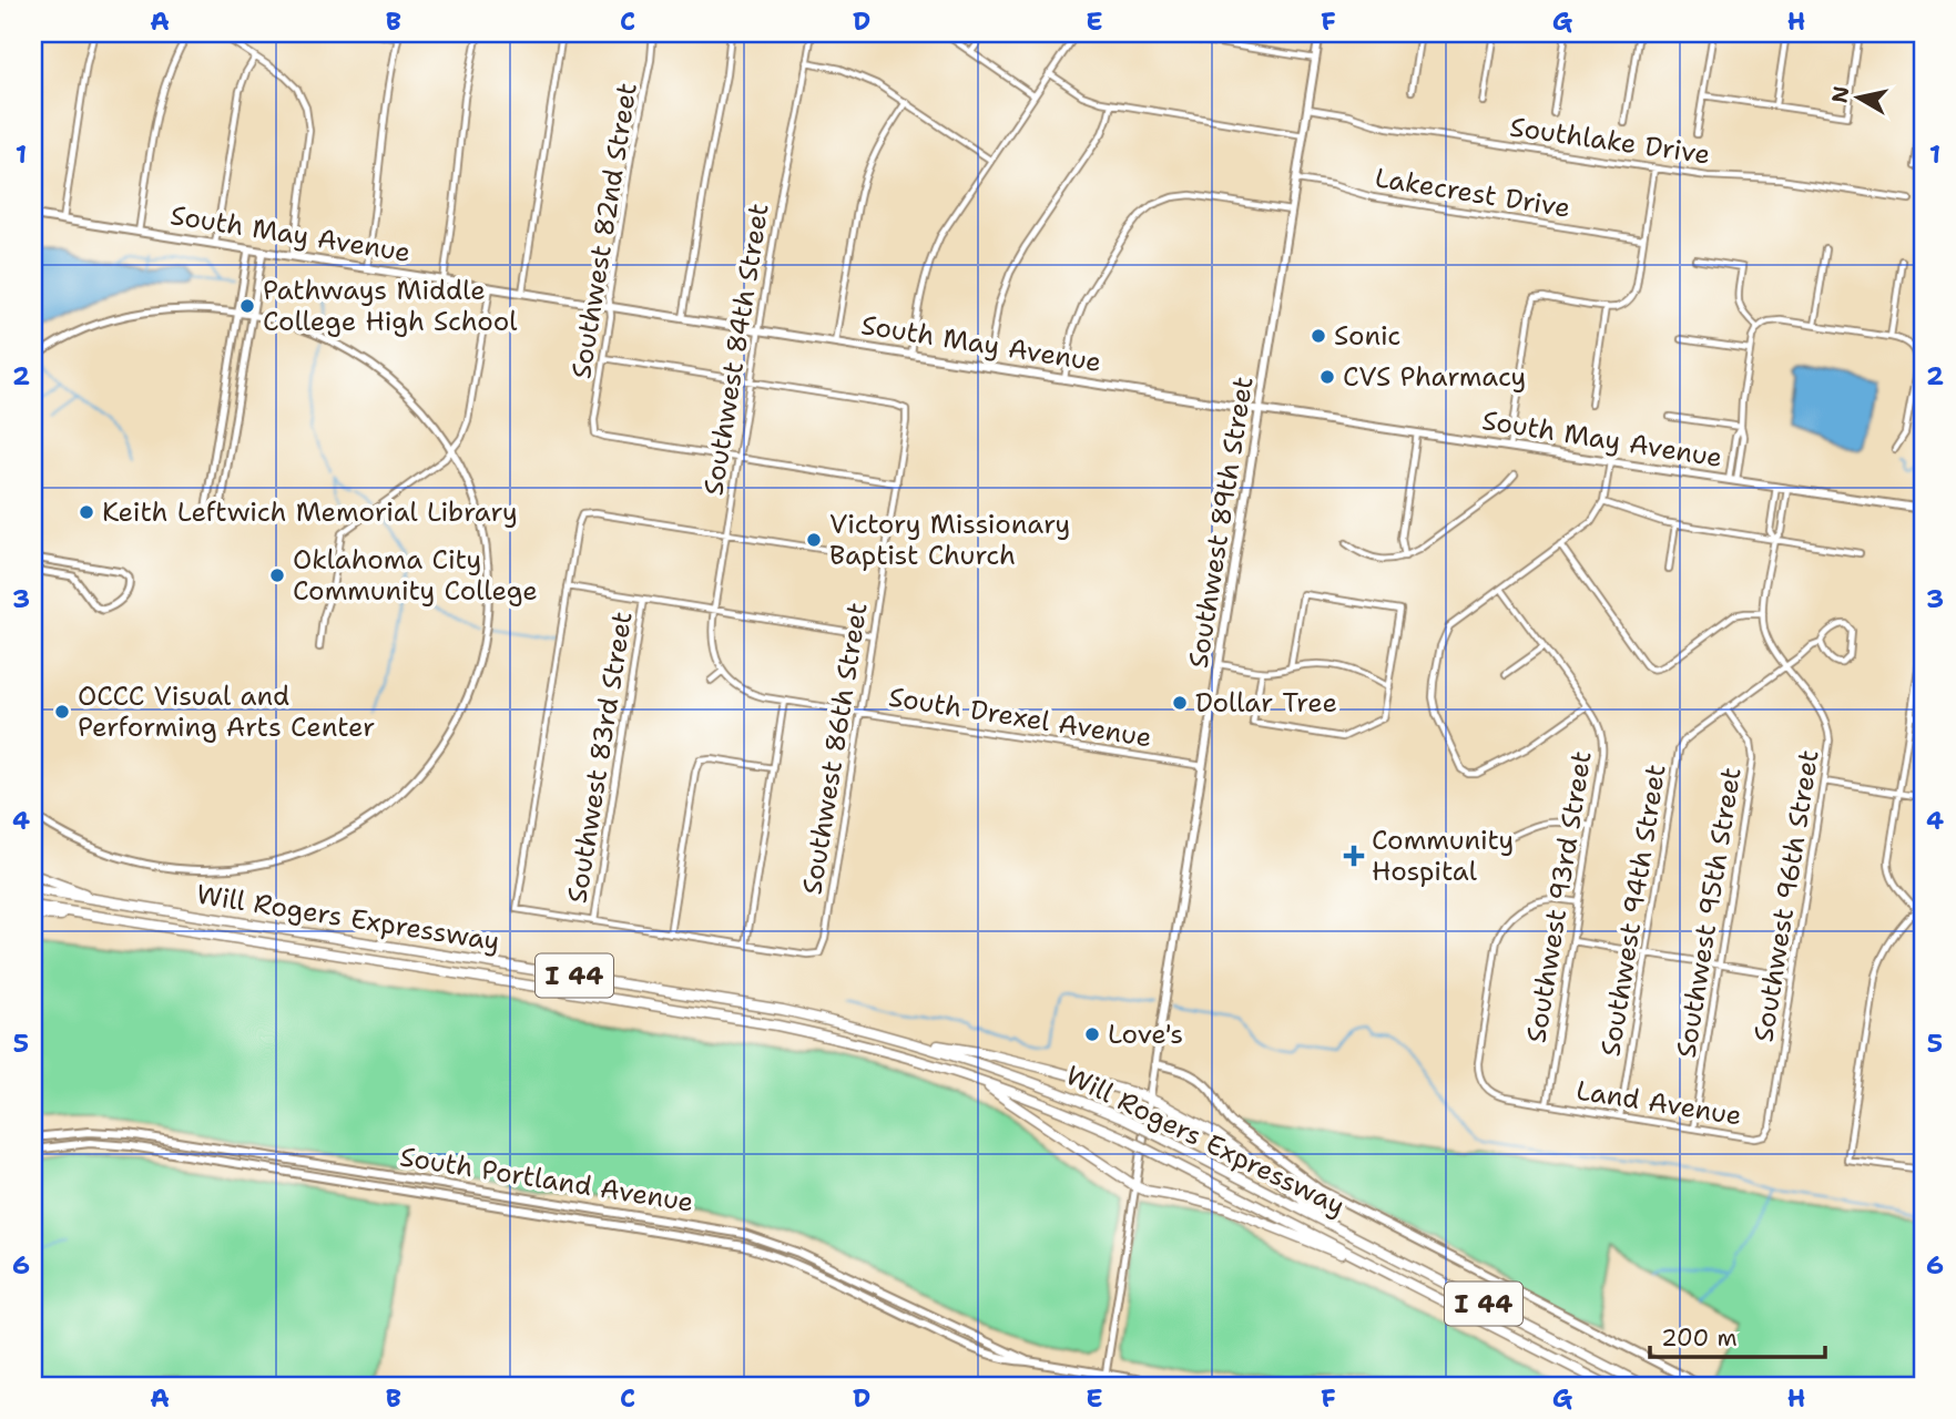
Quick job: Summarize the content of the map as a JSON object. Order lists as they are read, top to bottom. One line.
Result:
{"streets":{"highway":["Will Rogers Expressway","I 44"],"main road":["South May Avenue","Southwest 89th Street","South Portland Avenue"],"street":["Southlake Drive","Lakecrest Drive","Southwest 82nd Street","Southwest 84th Street","South Drexel Avenue","Southwest 86th Street","Southwest 83rd Street","Southwest 96th Street","Southwest 93rd Street","Southwest 94th Street","Southwest 95th Street","Land Avenue"]},"crossings":[["Southlake Drive","Southwest 89th Street"],["Lakecrest Drive","Southwest 89th Street"],["Southwest 82nd Street","South May Avenue"],["Southwest 82nd Street","Southwest 84th Street"],["South May Avenue","Southwest 84th Street"],["South May Avenue","Southwest 89th Street"],["South May Avenue","Southwest 96th Street"],["Southwest 84th Street","Southwest 86th Street"],["Southwest 89th Street","South Drexel Avenue"],["Southwest 89th Street","South Portland Avenue"],["South Drexel Avenue","Southwest 86th Street"],["Southwest 96th Street","Southwest 94th Street"],["Southwest 96th Street","Land Avenue"],["Southwest 93rd Street","Land Avenue"],["Southwest 94th Street","Southwest 95th Street"],["Southwest 94th Street","Land Avenue"],["Southwest 95th Street","Land Avenue"]],"places":{"other":["Pathways Middle College High School","Sonic","CVS Pharmacy","Keith Leftwich Memorial Library","Victory Missionary Baptist Church","Oklahoma City Community College","Dollar Tree","OCCC Visual and Performing Arts Center","Love's"],"health":["Community Hospital"]},"scale_bar":"200 m","north":"left","grid":{"columns":["A","B","C","D","E","F","G","H"],"rows":["1","2","3","4","5","6"]}}
